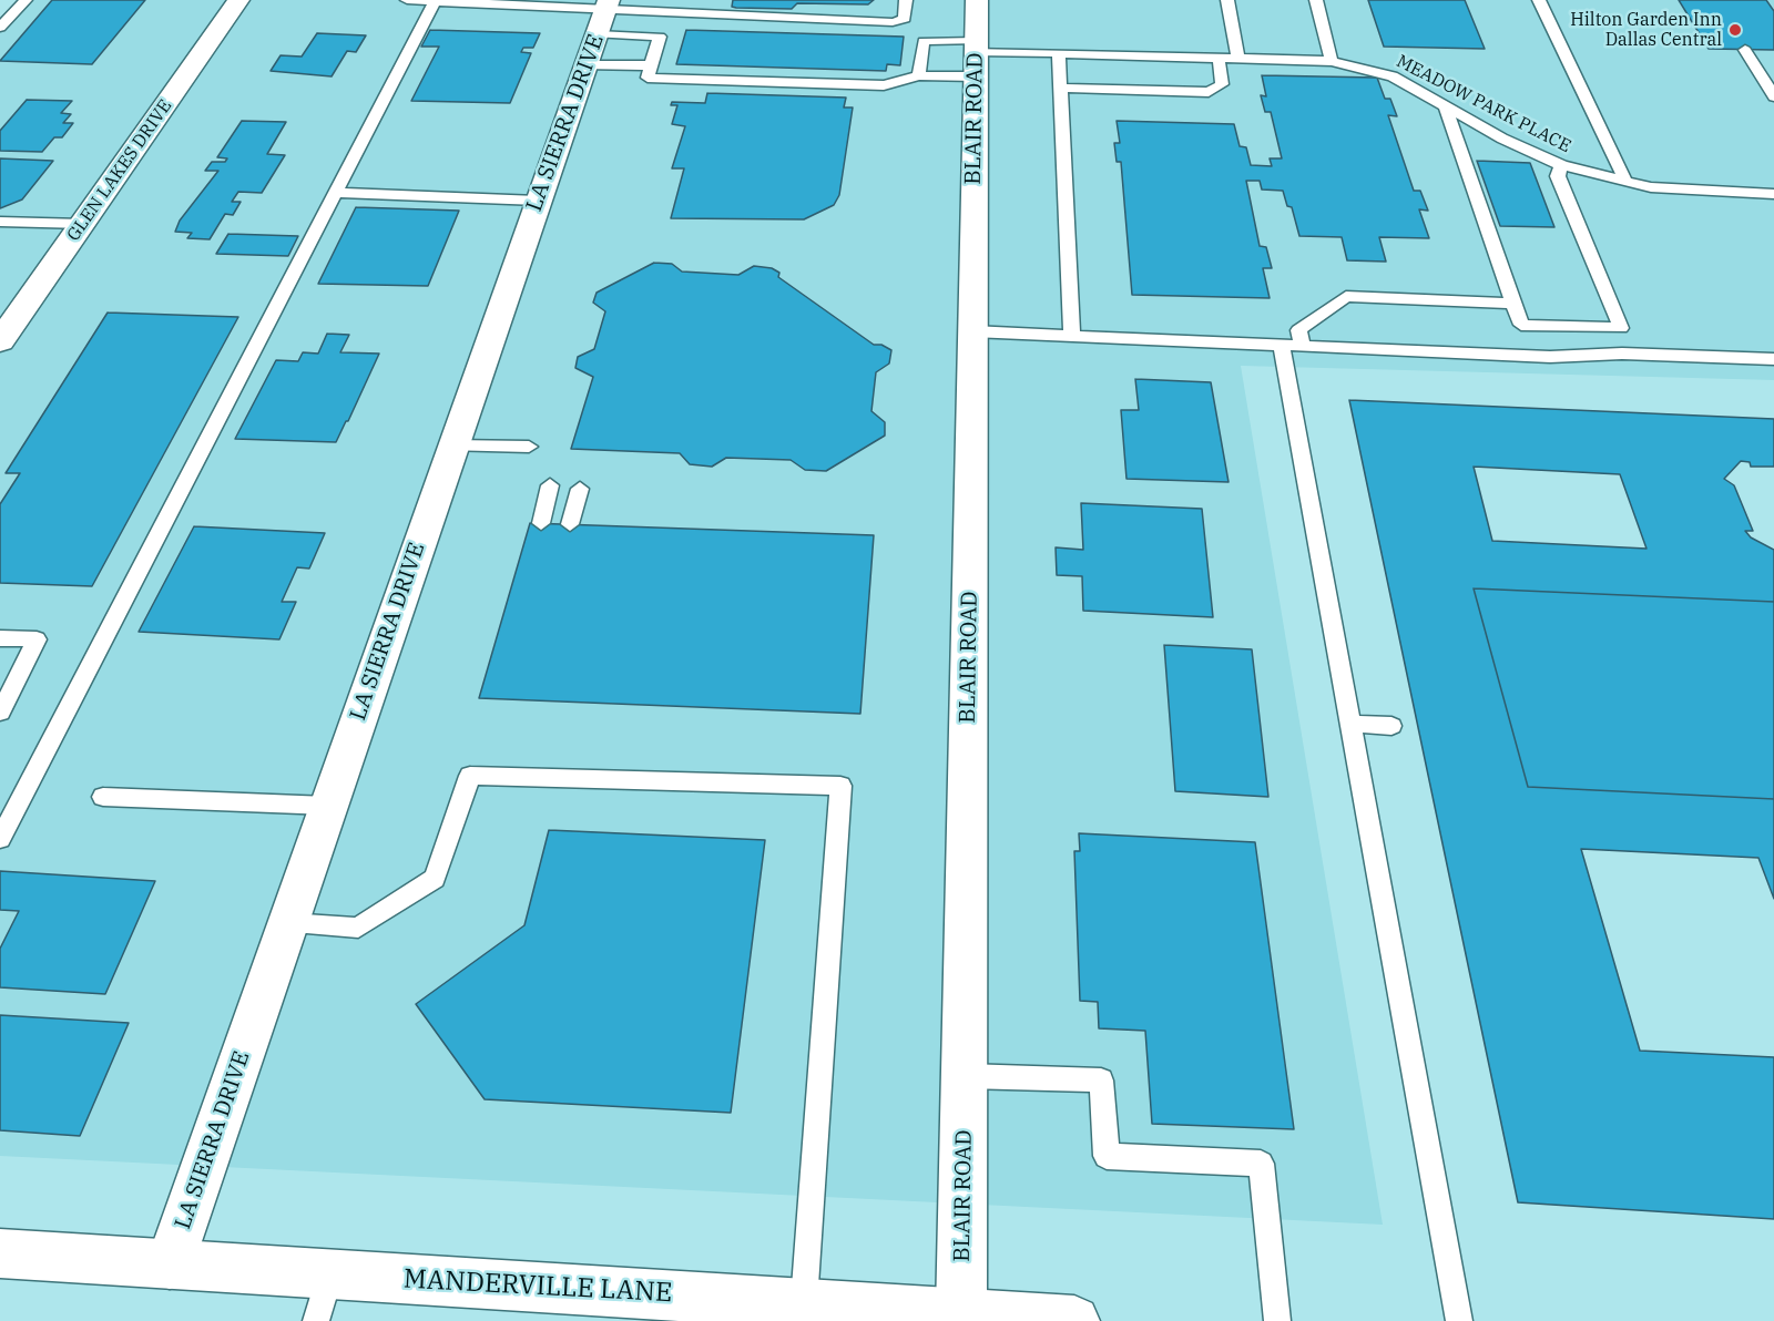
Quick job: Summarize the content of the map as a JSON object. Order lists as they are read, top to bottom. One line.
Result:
{"streets":{"street":["BLAIR ROAD","LA SIERRA DRIVE","GLEN LAKES DRIVE","MANDERVILLE LANE"],"lane":["MEADOW PARK PLACE"]},"crossings":[["MEADOW PARK PLACE","BLAIR ROAD"],["BLAIR ROAD","MANDERVILLE LANE"],["LA SIERRA DRIVE","MANDERVILLE LANE"]],"places":["Hilton Garden Inn Dallas Central"]}
